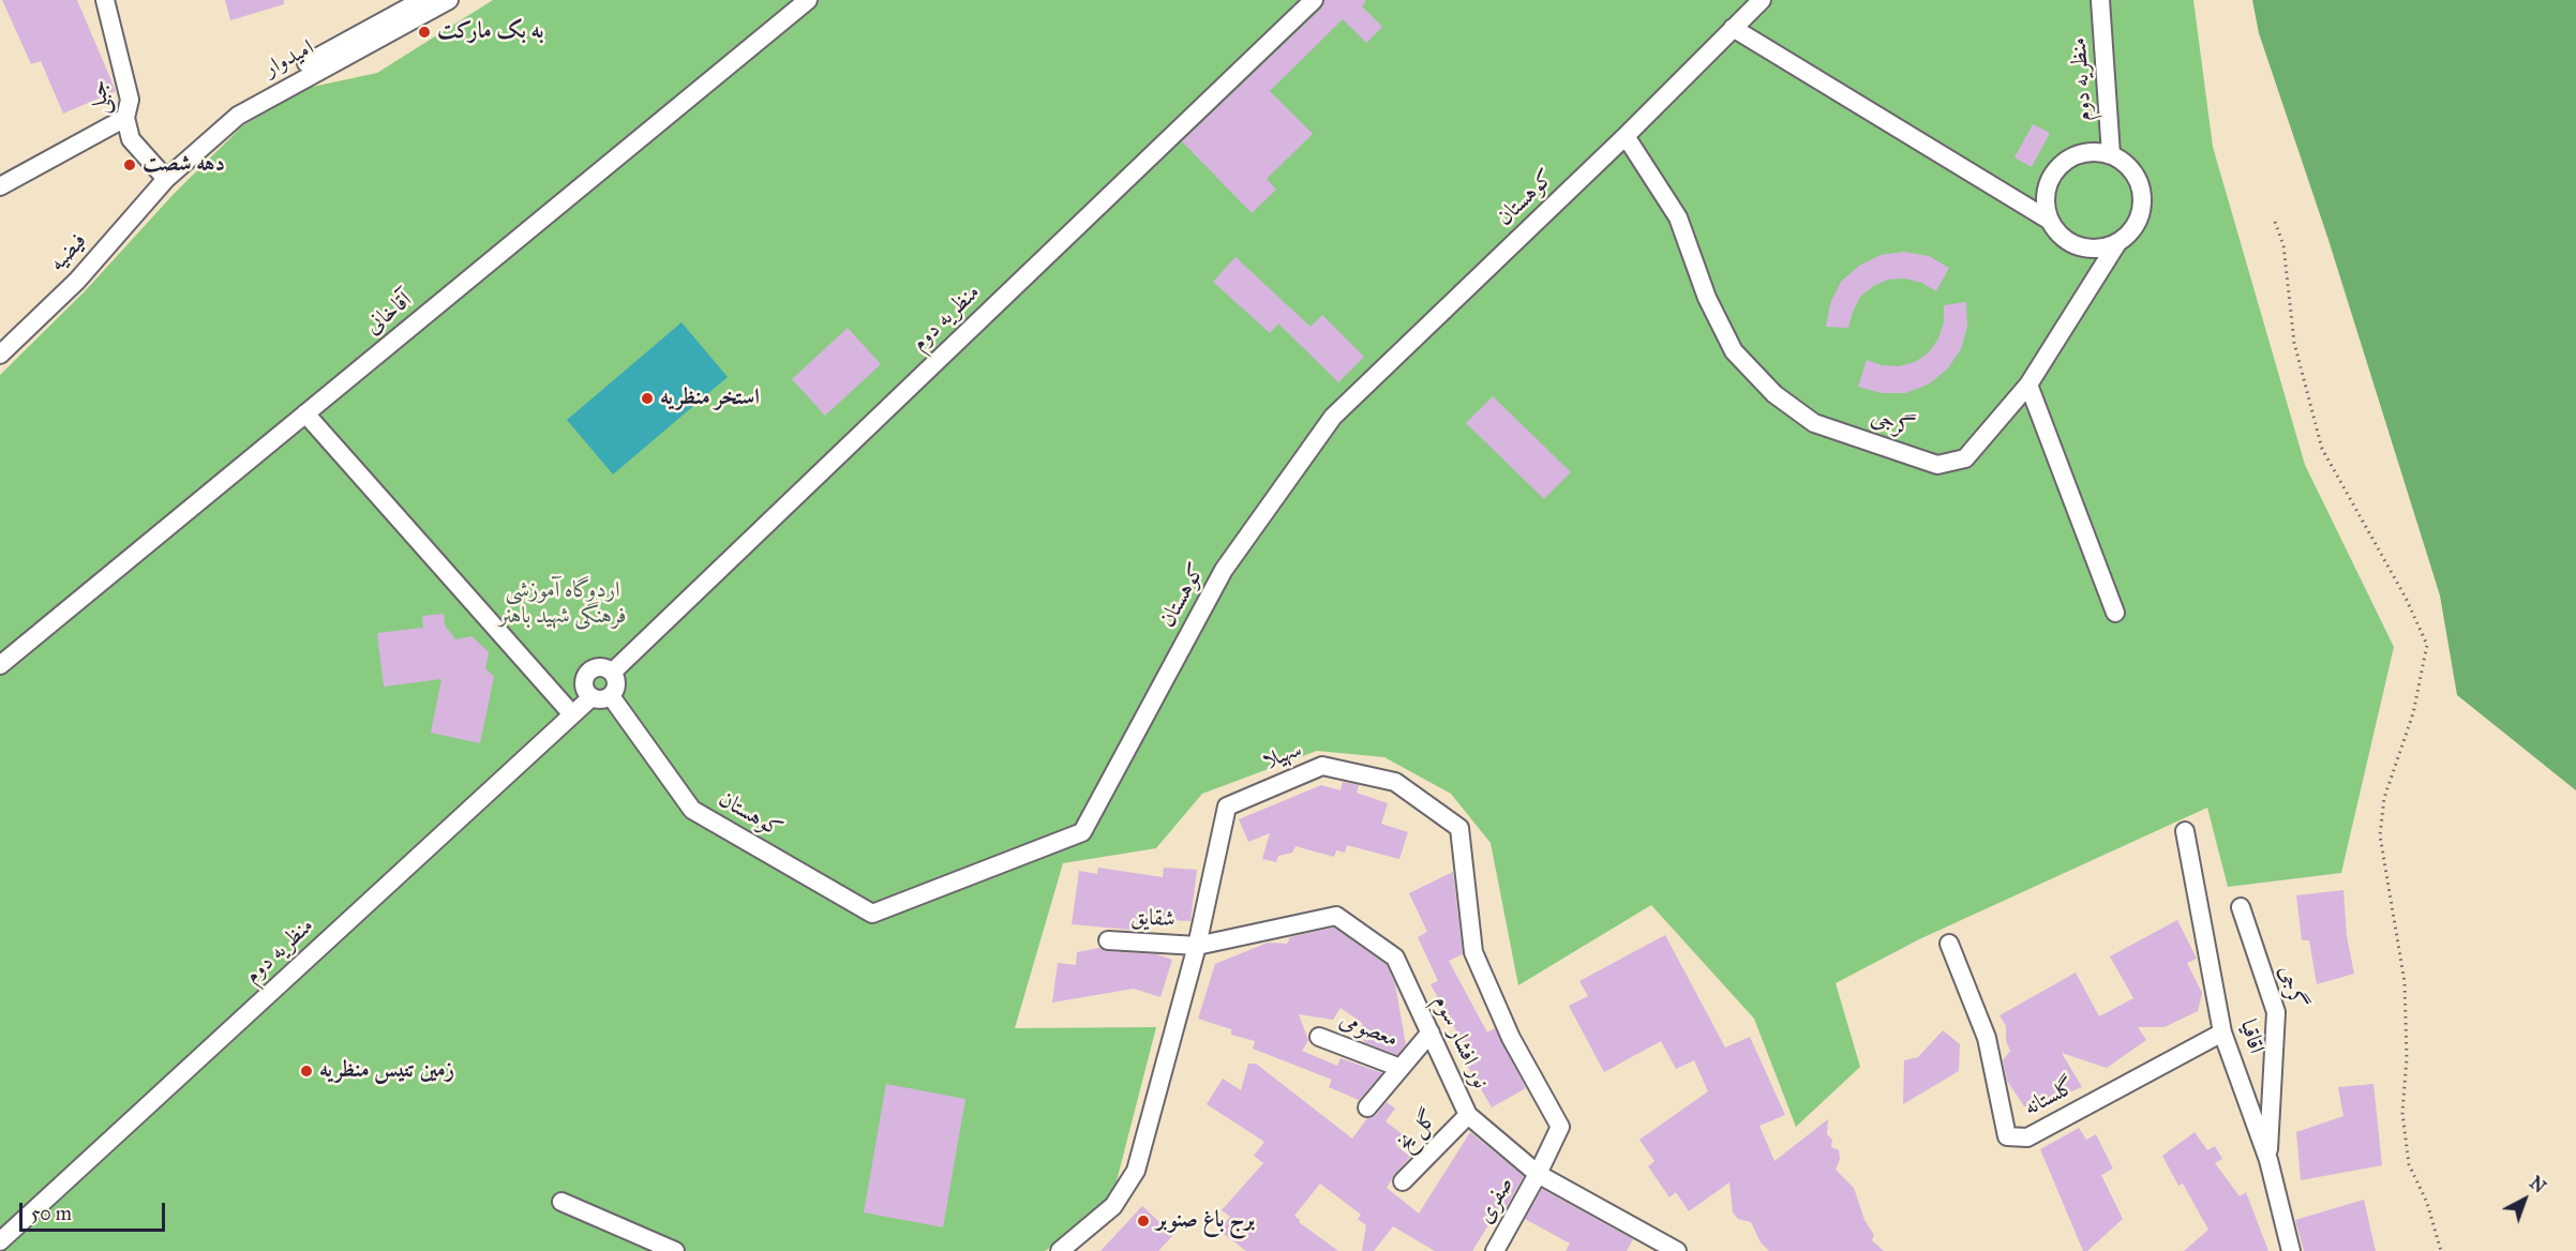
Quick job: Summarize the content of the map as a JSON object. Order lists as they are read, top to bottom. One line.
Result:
{"streets":{"street":["امیدوار","منظریه دوم","جبلی","کوهستان","فیضیه","آقاخانی","گرجی","سهیلا","شقایق","معصومی","اقاقیا","نور افشار سوم","گلستانه","گل یخ","صفری"]},"crossings":[["امیدوار","جبلی"],["امیدوار","فیضیه"],["منظریه دوم","کوهستان"],["منظریه دوم","گرجی"],["جبلی","فیضیه"],["کوهستان","گرجی"],["گرجی","اقاقیا"],["سهیلا","شقایق"],["سهیلا","نور افشار سوم"],["سهیلا","صفری"],["شقایق","نور افشار سوم"],["معصومی","نور افشار سوم"],["اقاقیا","گلستانه"],["نور افشار سوم","گل یخ"],["نور افشار سوم","صفری"]],"parks":["اردوگاه آموزشی فرهنگی شهید باهنر"],"places":["به بک مارکت","دهه شصت","استخر منظریه","زمین تنیس منظریه","برج باغ صنوبر"],"scale_bar":"50 m","north":"top right"}
